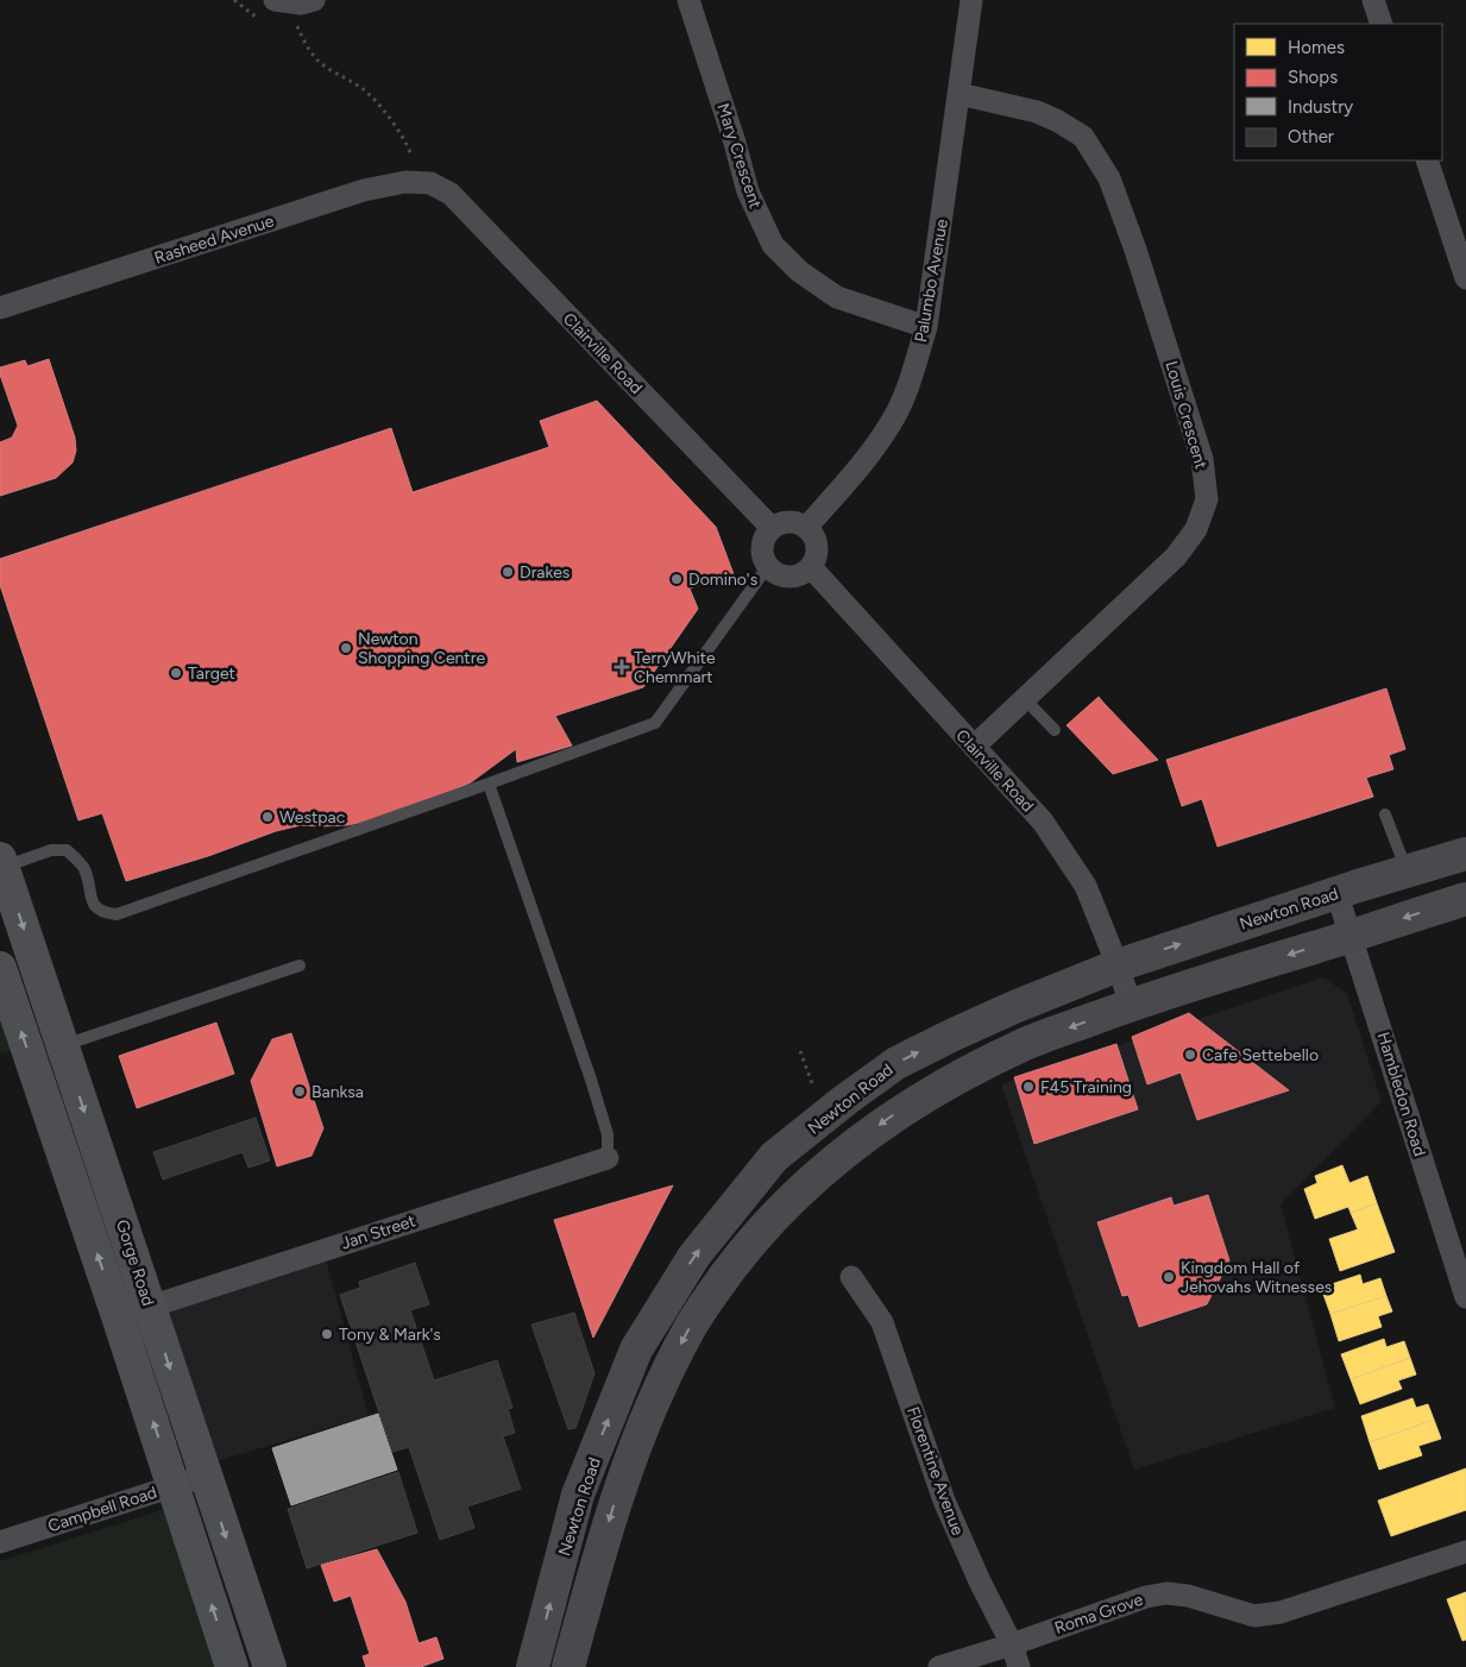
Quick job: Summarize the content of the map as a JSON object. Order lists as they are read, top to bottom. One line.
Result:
{"streets":{"main road":["Newton Road","Gorge Road"],"street":["Mary Crescent","Rasheed Avenue","Palumbo Avenue","Clairville Road","Louis Crescent","Hambledon Road","Jan Street","Florentine Avenue","Campbell Road","Roma Grove"]},"crossings":[["Mary Crescent","Palumbo Avenue"],["Rasheed Avenue","Clairville Road"],["Palumbo Avenue","Clairville Road"],["Palumbo Avenue","Louis Crescent"],["Clairville Road","Louis Crescent"],["Clairville Road","Newton Road"],["Newton Road","Hambledon Road"],["Jan Street","Gorge Road"],["Gorge Road","Campbell Road"],["Florentine Avenue","Roma Grove"]],"places":{"other":["Drakes","Domino's","Newton Shopping Centre","Target","Westpac","Cafe Settebello","F45 Training","Banksa","Kingdom Hall of Jehovahs Witnesses","Tony & Mark's"],"health":["TerryWhite Chemmart"]},"legend":["Homes","Shops","Industry","Other"]}
